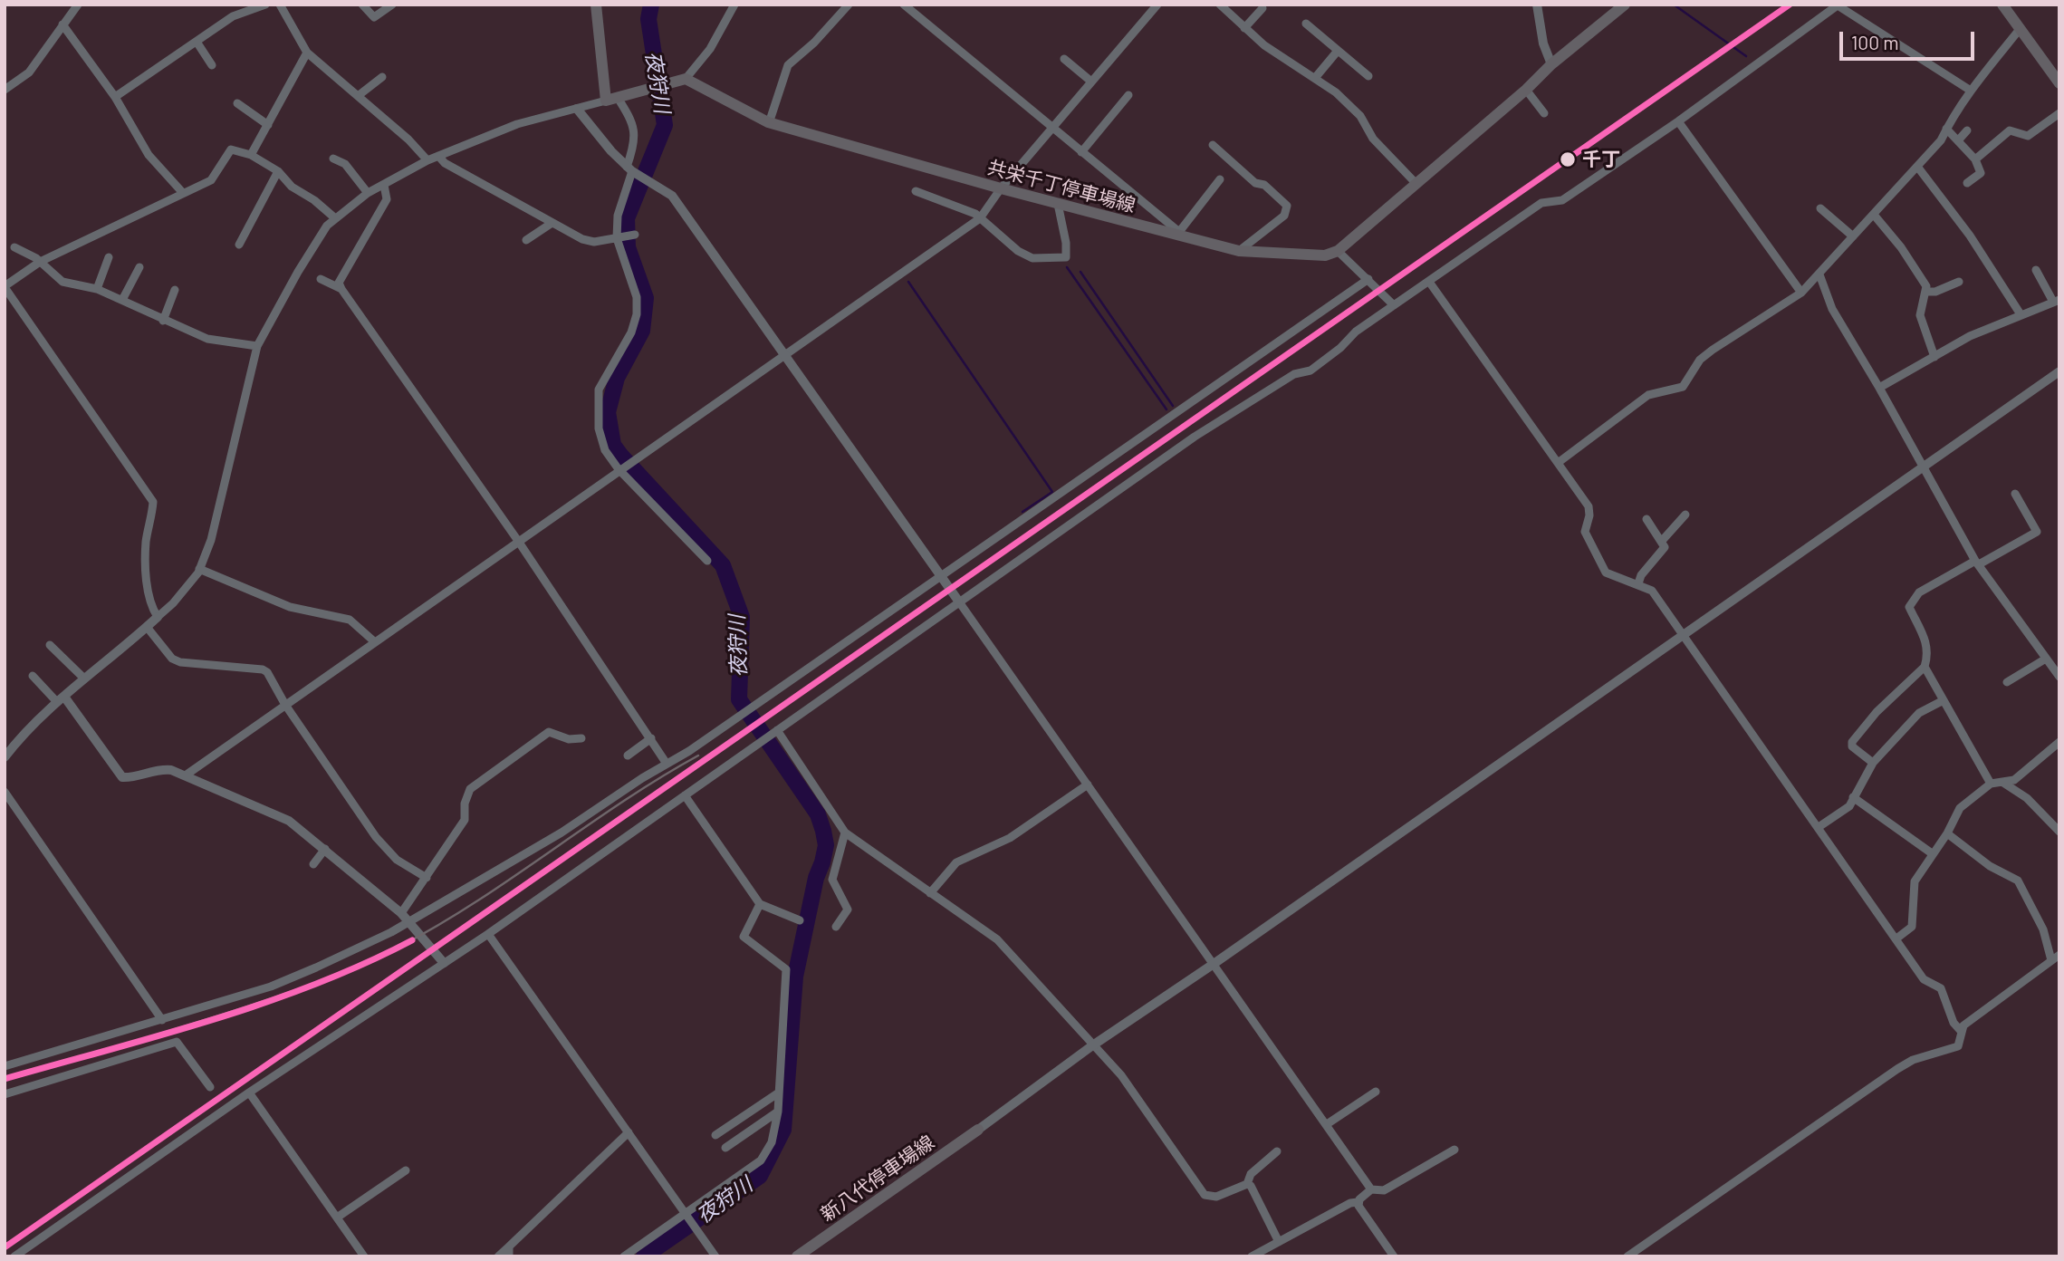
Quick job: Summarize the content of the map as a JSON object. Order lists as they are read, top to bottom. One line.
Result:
{"streets":{"main road":["共栄千丁停車場線","新八代停車場線"]},"water":["夜狩川"],"places":["千丁"],"scale_bar":"100 m"}
